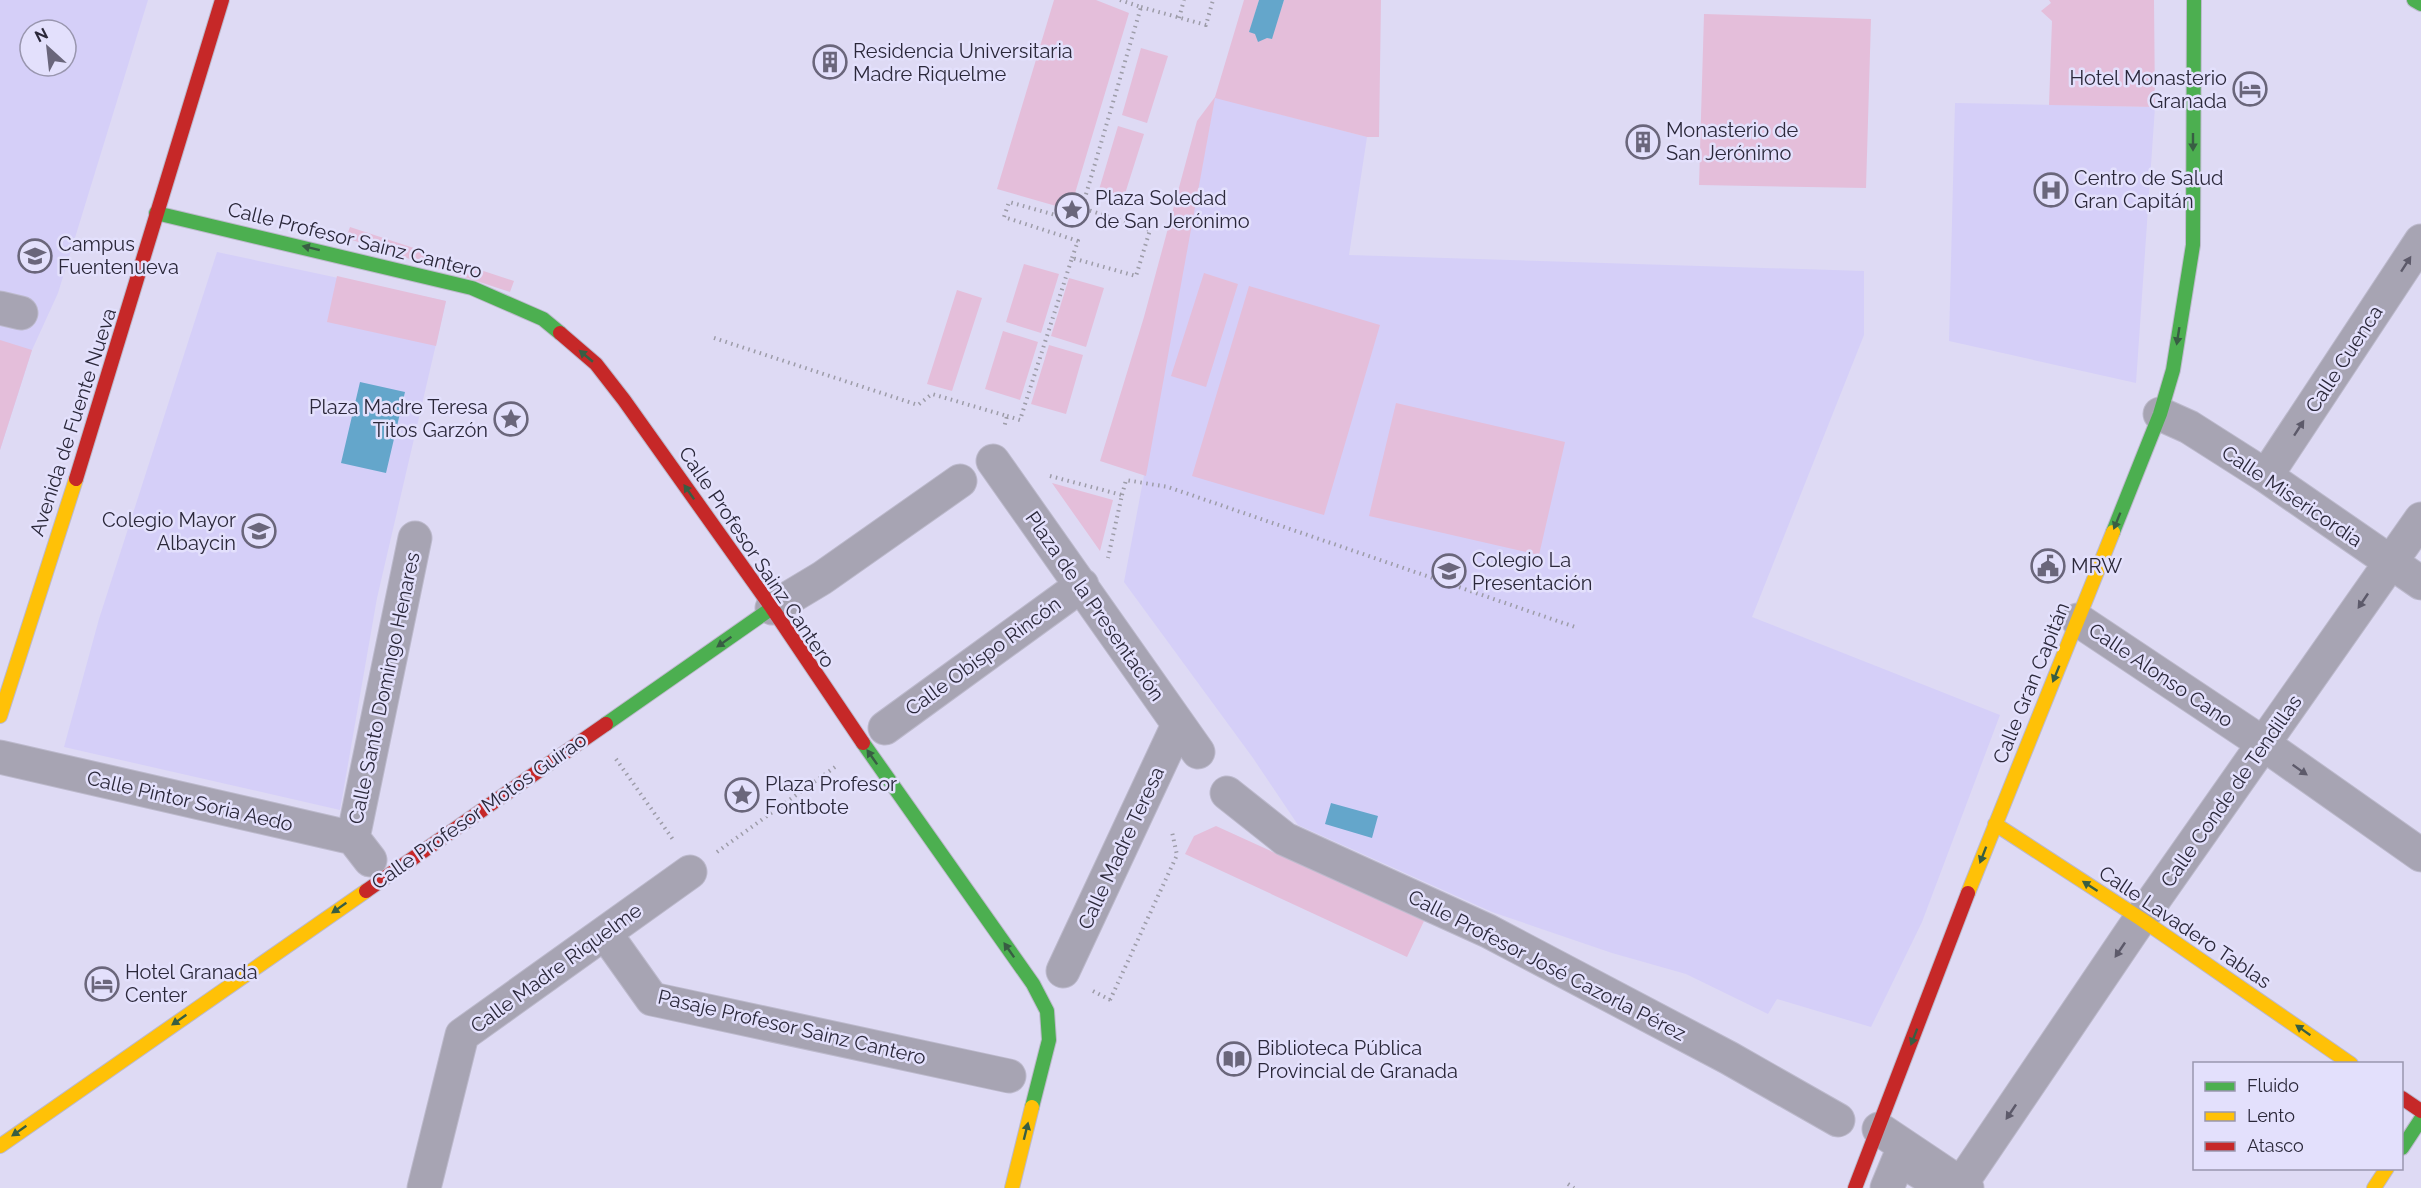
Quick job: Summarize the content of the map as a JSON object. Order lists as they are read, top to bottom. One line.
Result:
{"streets":{"street":["Calle Profesor Sainz Cantero","Calle Cuenca","Avenida de Fuente Nueva","Calle Misericordia","Plaza de la Presentación","Calle Obispo Rincón","Calle Alonso Cano","Calle Gran Capitán","Calle Santo Domingo Henares","Calle Conde de Tendillas","Calle Pintor Soria Aedo","Calle Profesor Motos Guirao","Calle Madre Teresa","Calle Lavadero Tablas","Calle Profesor José Cazorla Pérez","Calle Madre Riquelme","Pasaje Profesor Sainz Cantero"]},"crossings":[["Calle Profesor Sainz Cantero","Avenida de Fuente Nueva"],["Calle Profesor Sainz Cantero","Calle Profesor Motos Guirao"],["Calle Cuenca","Calle Misericordia"],["Calle Misericordia","Calle Gran Capitán"],["Calle Misericordia","Calle Conde de Tendillas"],["Plaza de la Presentación","Calle Obispo Rincón"],["Plaza de la Presentación","Calle Madre Teresa"],["Calle Alonso Cano","Calle Gran Capitán"],["Calle Alonso Cano","Calle Conde de Tendillas"],["Calle Gran Capitán","Calle Lavadero Tablas"],["Calle Santo Domingo Henares","Calle Pintor Soria Aedo"],["Calle Conde de Tendillas","Calle Lavadero Tablas"],["Calle Madre Riquelme","Pasaje Profesor Sainz Cantero"]],"one_way":["Calle Profesor Sainz Cantero","Calle Cuenca","Calle Alonso Cano","Calle Gran Capitán","Calle Conde de Tendillas","Calle Profesor Motos Guirao","Calle Lavadero Tablas"],"places":{"building":["Residencia Universitaria Madre Riquelme","Monasterio de San Jerónimo"],"hotel":["Hotel Monasterio Granada","Hotel Granada Center"],"hospital":["Centro de Salud Gran Capitán"],"place":["Plaza Soledad de San Jerónimo","Plaza Madre Teresa Titos Garzón","Plaza Profesor Fontbote"],"school or university":["Campus Fuentenueva","Colegio Mayor Albaycin","Colegio La Presentación"],"public building":["MRW"],"library":["Biblioteca Pública Provincial de Granada"]},"legend":["Fluido","Lento","Atasco"],"north":"top left"}
